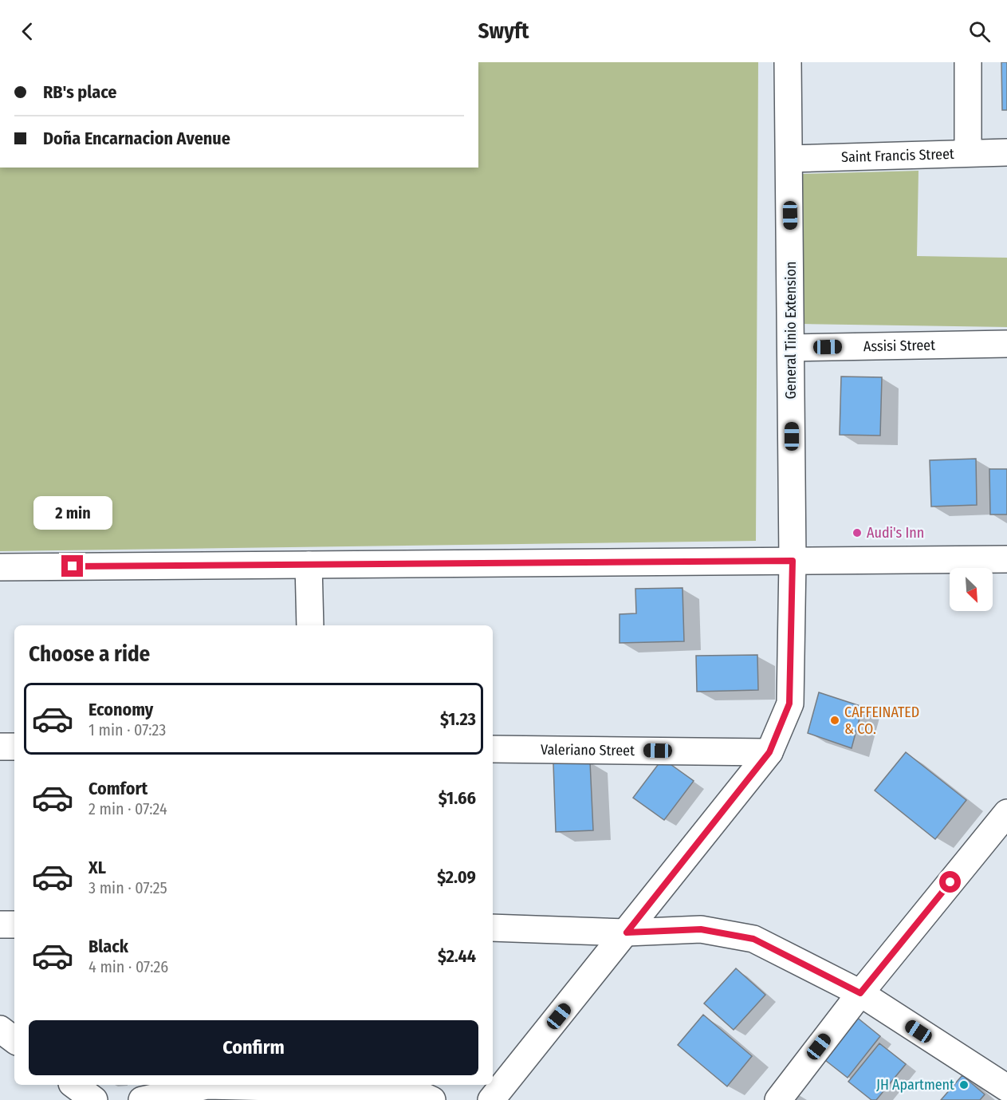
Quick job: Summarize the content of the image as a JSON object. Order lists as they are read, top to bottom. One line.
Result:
{"streets":{"street":["Saint Francis Street","General Tinio Extension","Assisi Street","Valeriano Street"]},"crossings":[["Saint Francis Street","General Tinio Extension"],["General Tinio Extension","Assisi Street"],["General Tinio Extension","Valeriano Street"]],"places":["Audi's Inn","CAFFEINATED & CO.","JH Apartment"],"north":"bottom right","page":{"header":"Swyft","banner":["RB's place","Doña Encarnacion Avenue"],"bubble":"2 min","heading":"Choose a ride","list":[{"name":"Economy","note":"1 min · 07:23","value":"$1.23"},{"name":"Comfort","note":"2 min · 07:24","value":"$1.66"},{"name":"XL","note":"3 min · 07:25","value":"$2.09"},{"name":"Black","note":"4 min · 07:26","value":"$2.44"}],"buttons":"Confirm"}}
